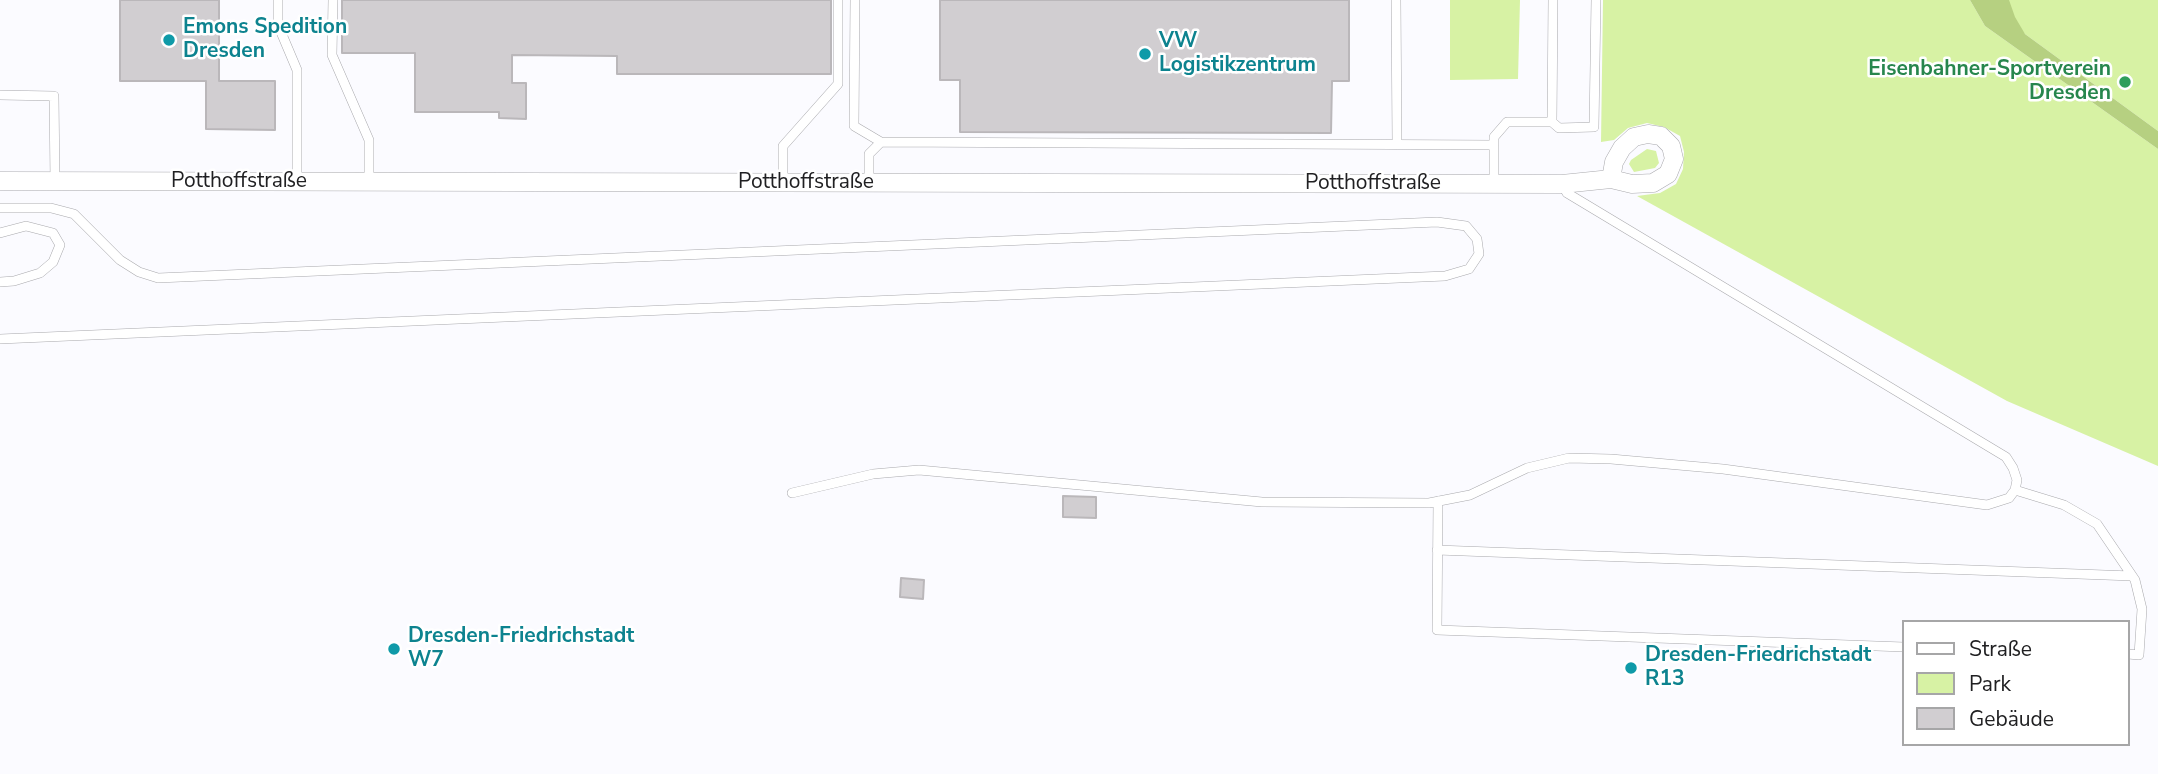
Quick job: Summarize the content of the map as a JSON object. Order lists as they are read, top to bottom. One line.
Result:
{"streets":{"street":["Potthoffstraße"]},"places":["Emons Spedition Dresden","VW Logistikzentrum","Eisenbahner-Sportverein Dresden","Dresden-Friedrichstadt W7","Dresden-Friedrichstadt R13"],"legend":["Straße","Park","Gebäude"]}
